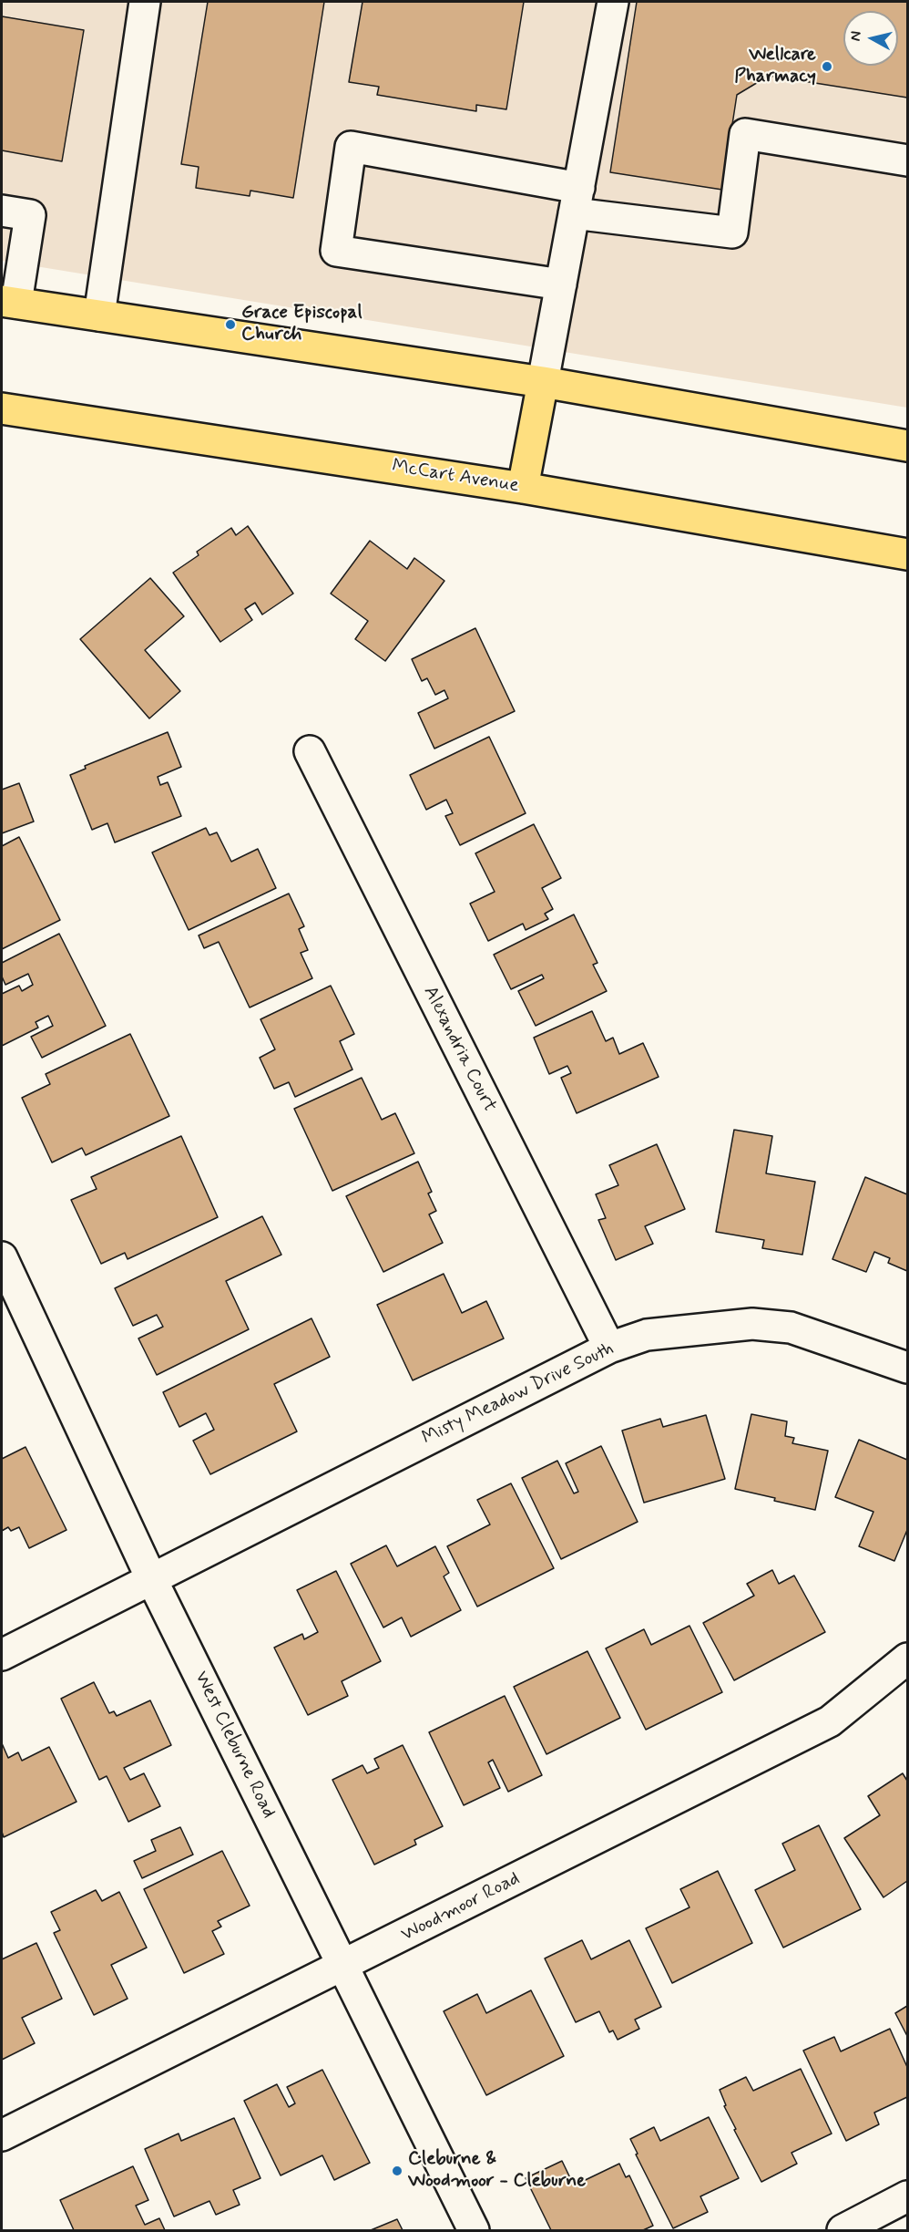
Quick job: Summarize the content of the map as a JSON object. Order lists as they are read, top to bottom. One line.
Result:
{"streets":{"main road":["McCart Avenue"],"street":["Alexandria Court","Misty Meadow Drive South","West Cleburne Road","Woodmoor Road"]},"crossings":[["Alexandria Court","Misty Meadow Drive South"],["Misty Meadow Drive South","West Cleburne Road"],["West Cleburne Road","Woodmoor Road"]],"places":["Wellcare Pharmacy","Grace Episcopal Church","Cleburne & Woodmoor - Cleburne"],"north":"left"}
